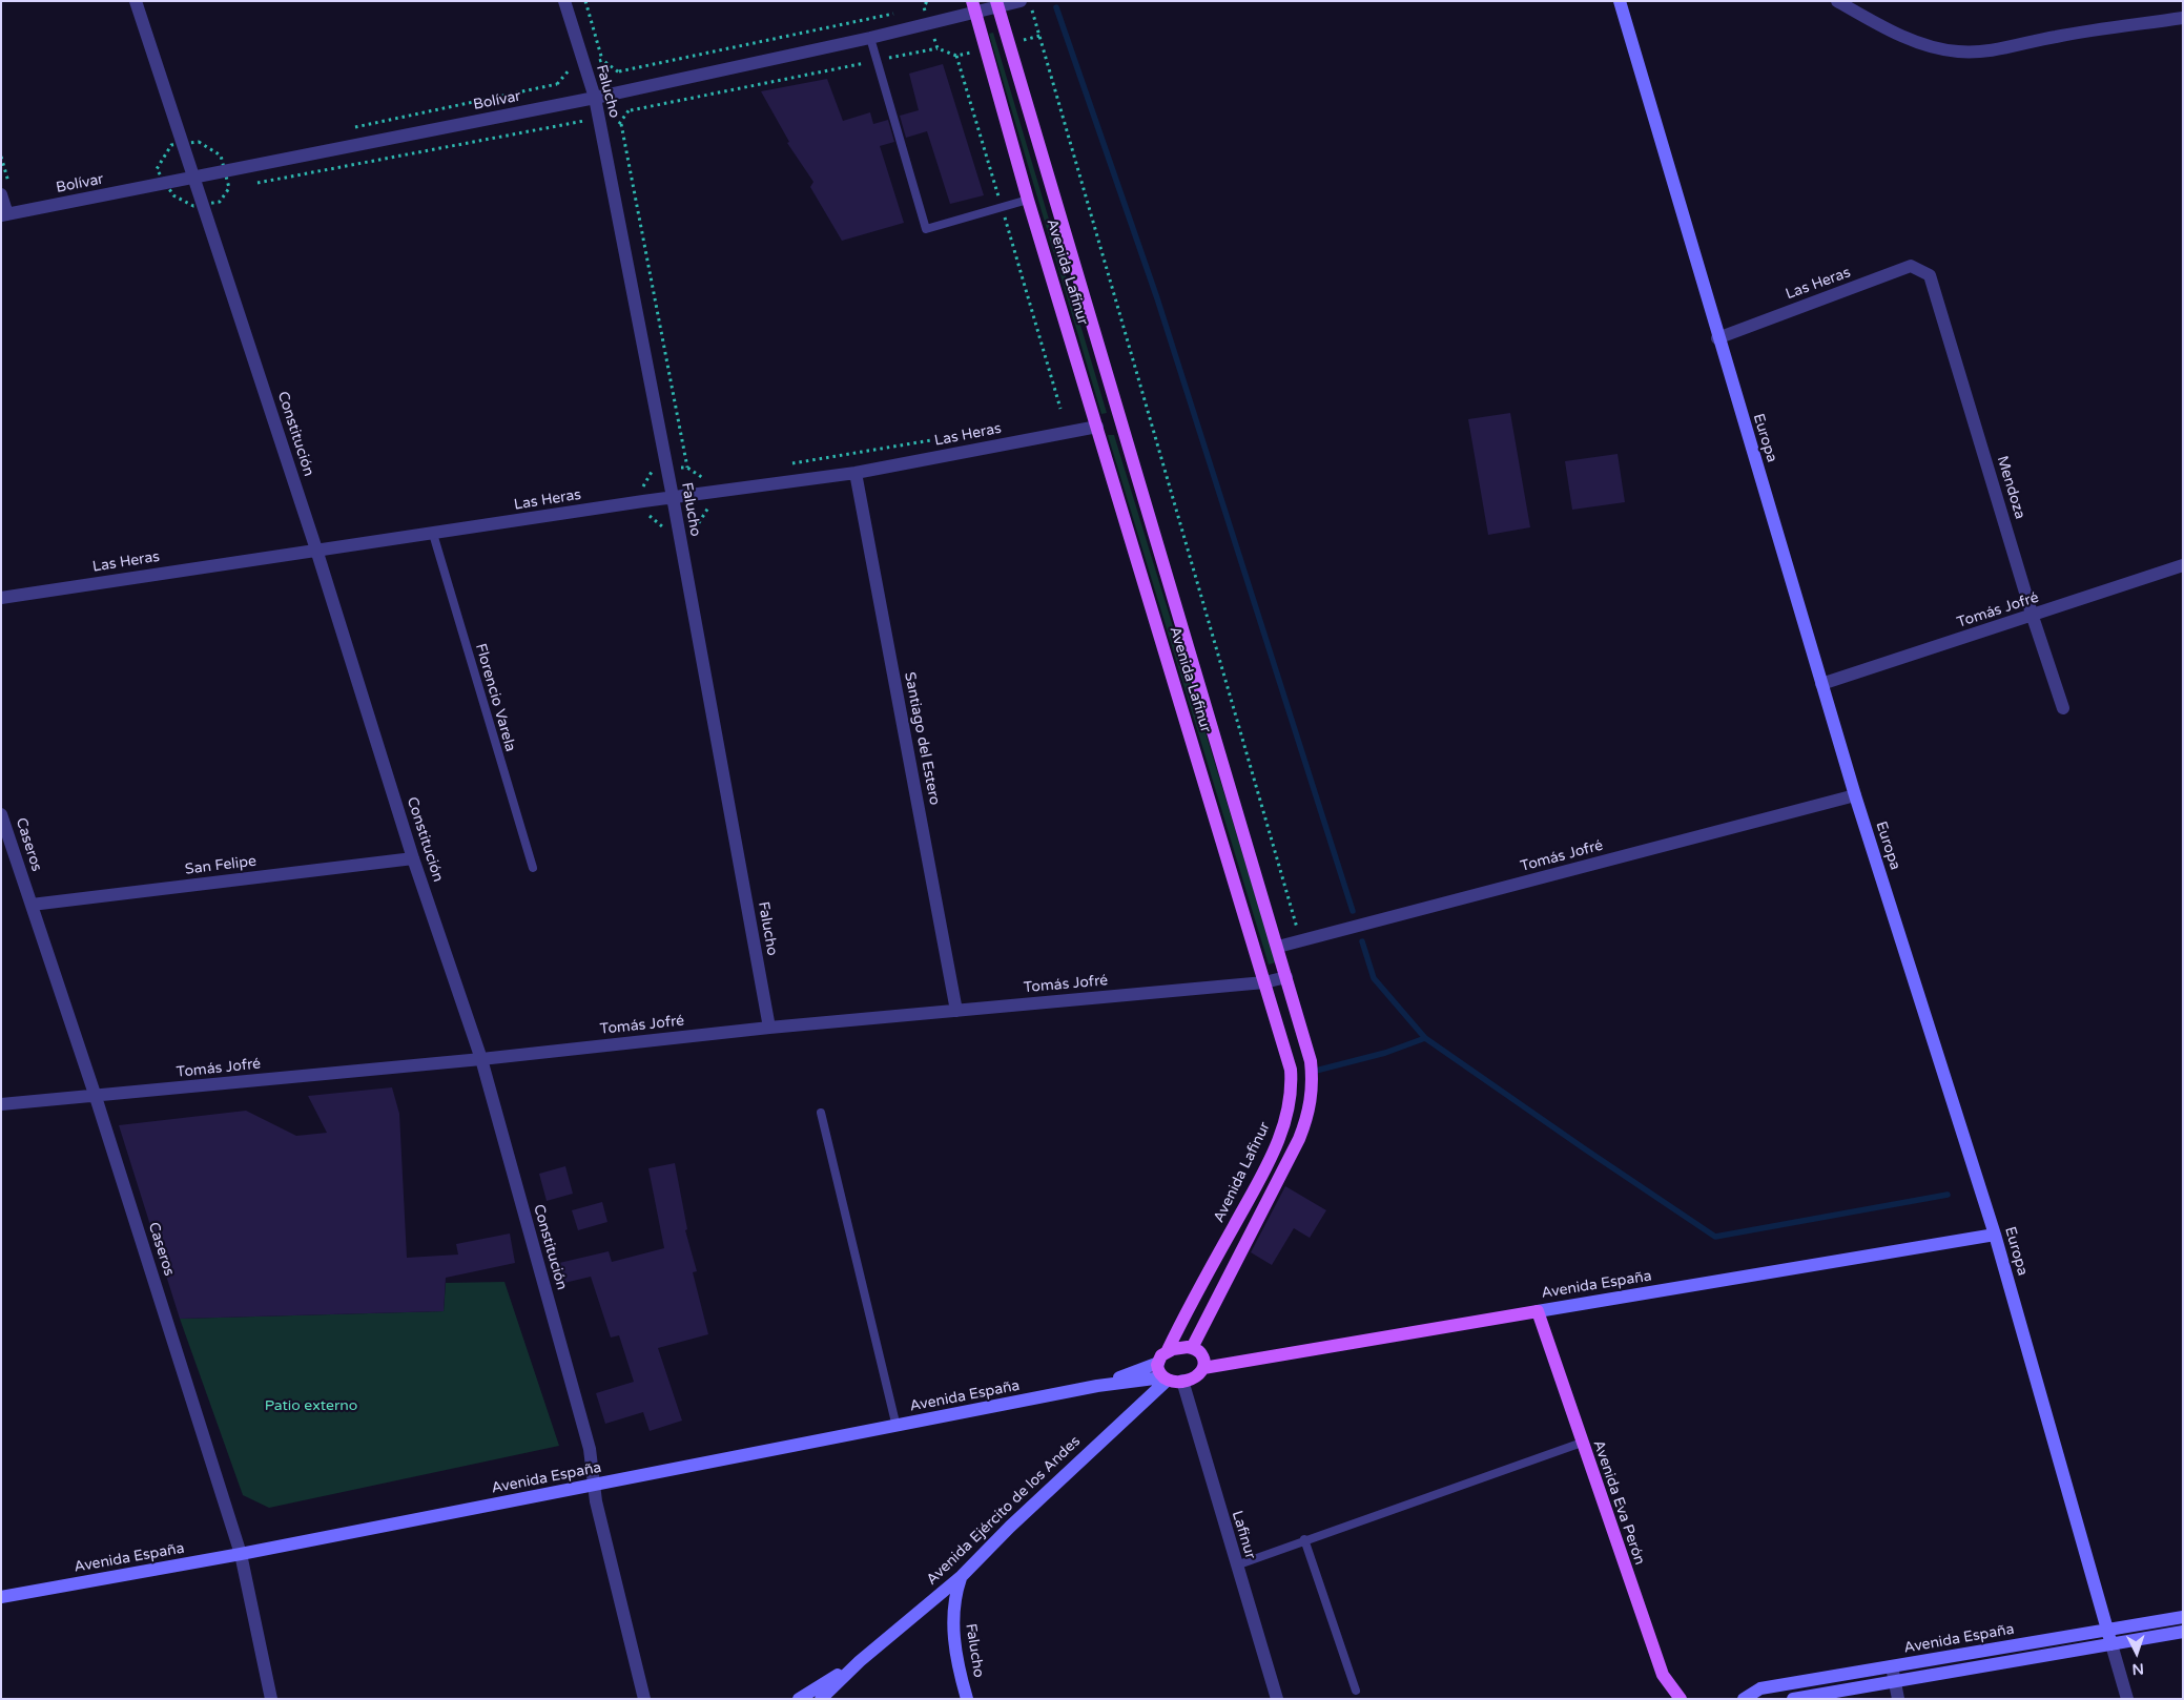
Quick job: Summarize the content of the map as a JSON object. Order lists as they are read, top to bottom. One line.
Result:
{"streets":{"main road":["Falucho","Avenida Lafinur","Europa","Avenida España","Avenida Eva Perón","Avenida Ejército de los Andes"],"street":["Bolívar","Las Heras","Constitución","Mendoza","Tomás Jofré","Santiago del Estero","Caseros","San Felipe","Lafinur"],"lane":["Florencio Varela"]},"crossings":[["Falucho","Bolívar"],["Falucho","Las Heras"],["Falucho","Tomás Jofré"],["Falucho","Avenida Ejército de los Andes"],["Bolívar","Avenida Lafinur"],["Bolívar","Constitución"],["Avenida Lafinur","Las Heras"],["Avenida Lafinur","Tomás Jofré"],["Avenida Lafinur","Avenida España"],["Avenida Lafinur","Avenida Ejército de los Andes"],["Avenida Lafinur","Lafinur"],["Las Heras","Constitución"],["Las Heras","Europa"],["Las Heras","Mendoza"],["Las Heras","Florencio Varela"],["Las Heras","Santiago del Estero"],["Constitución","Tomás Jofré"],["Constitución","San Felipe"],["Constitución","Avenida España"],["Europa","Tomás Jofré"],["Europa","Avenida España"],["Mendoza","Tomás Jofré"],["Tomás Jofré","Santiago del Estero"],["Tomás Jofré","Caseros"],["Caseros","San Felipe"],["Caseros","Avenida España"],["Avenida España","Avenida Eva Perón"],["Avenida España","Avenida Ejército de los Andes"],["Avenida España","Lafinur"],["Avenida Ejército de los Andes","Lafinur"]],"parks":["Patio externo"],"north":"bottom"}
